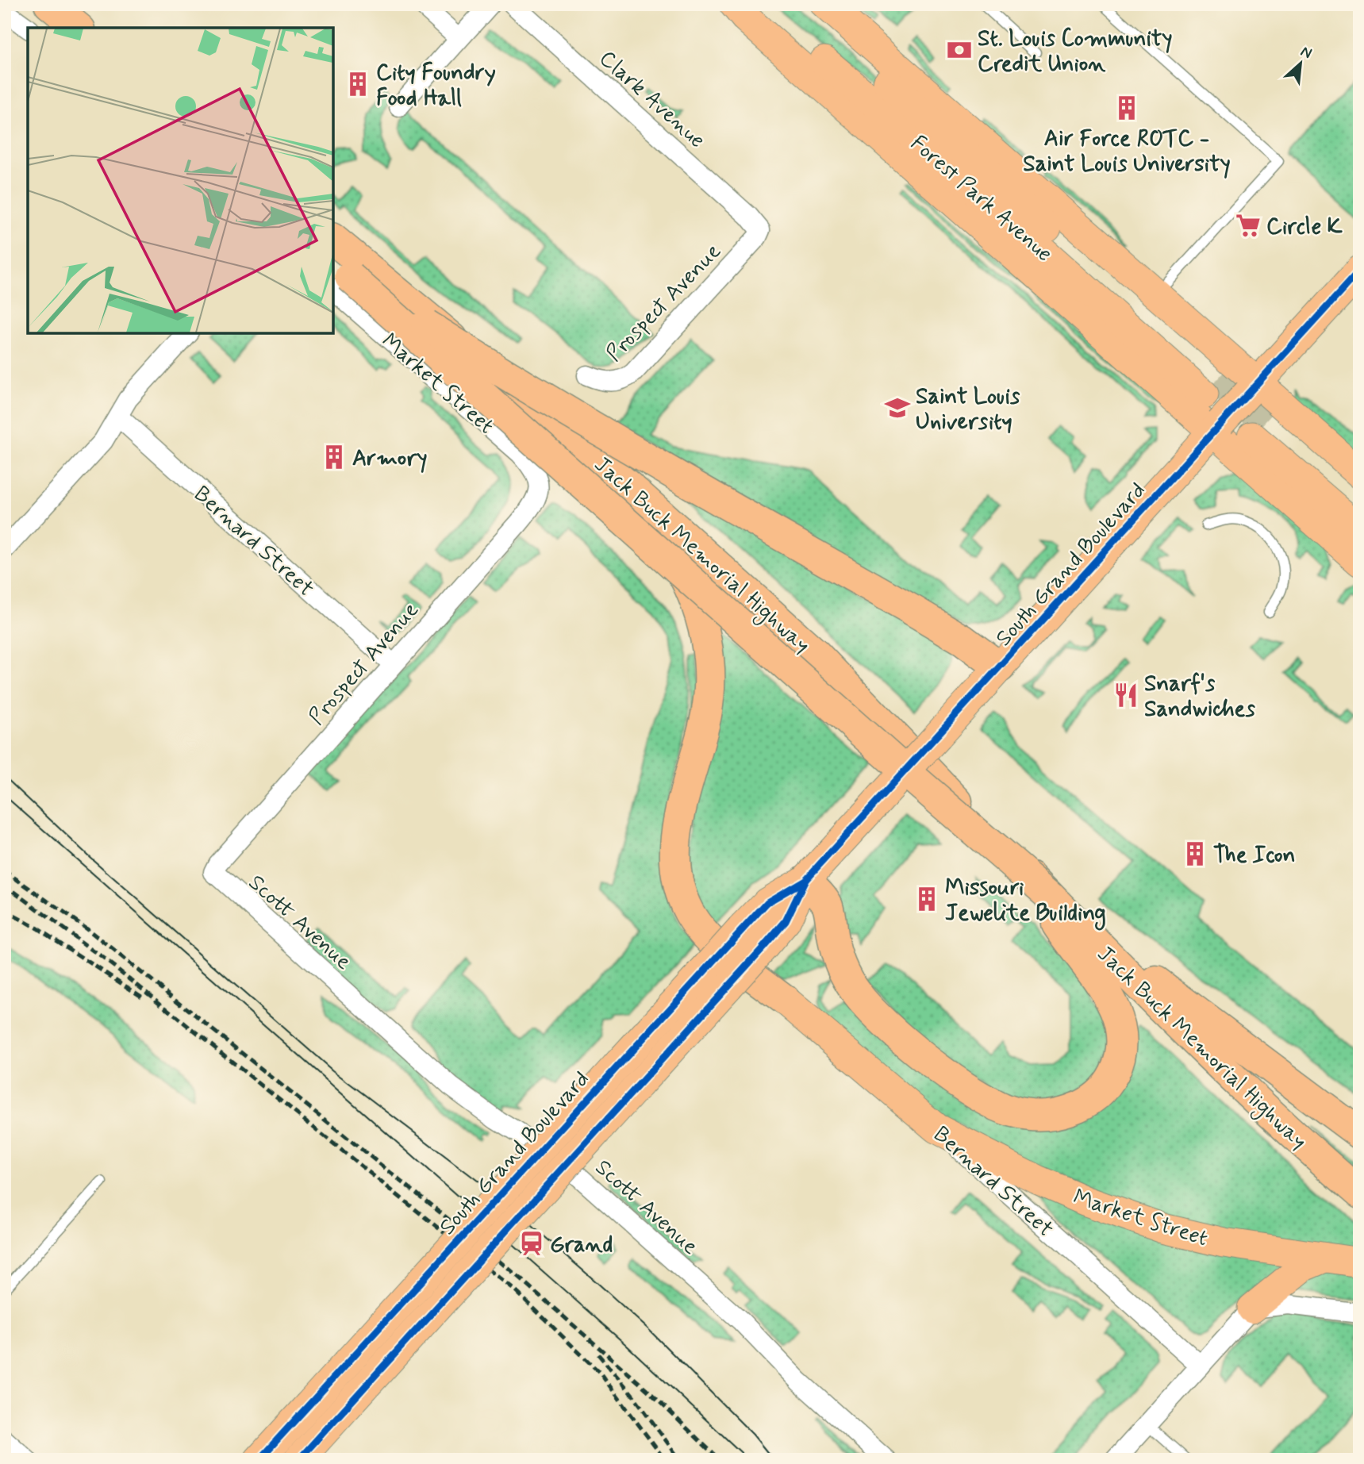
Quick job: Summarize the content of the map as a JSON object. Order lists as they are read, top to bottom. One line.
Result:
{"streets":{"highway":["Jack Buck Memorial Highway"],"main road":["Forest Park Avenue","Market Street","Bernard Street","South Grand Boulevard"],"street":["Clark Avenue","Prospect Avenue","Scott Avenue"]},"crossings":[["Clark Avenue","Prospect Avenue"],["Prospect Avenue","Market Street"],["Prospect Avenue","Bernard Street"],["Prospect Avenue","Scott Avenue"],["Market Street","Bernard Street"],["Market Street","Jack Buck Memorial Highway"]],"places":{"bank":["St. Louis Community Credit Union"],"building":["City Foundry Food Hall","Air Force ROTC - Saint Louis University","Armory","The Icon","Missouri Jewelite Building"],"supermarket":["Circle K"],"school or university":["Saint Louis University"],"restaurant":["Snarf's Sandwiches"],"station":["Grand"]},"north":"top right"}
